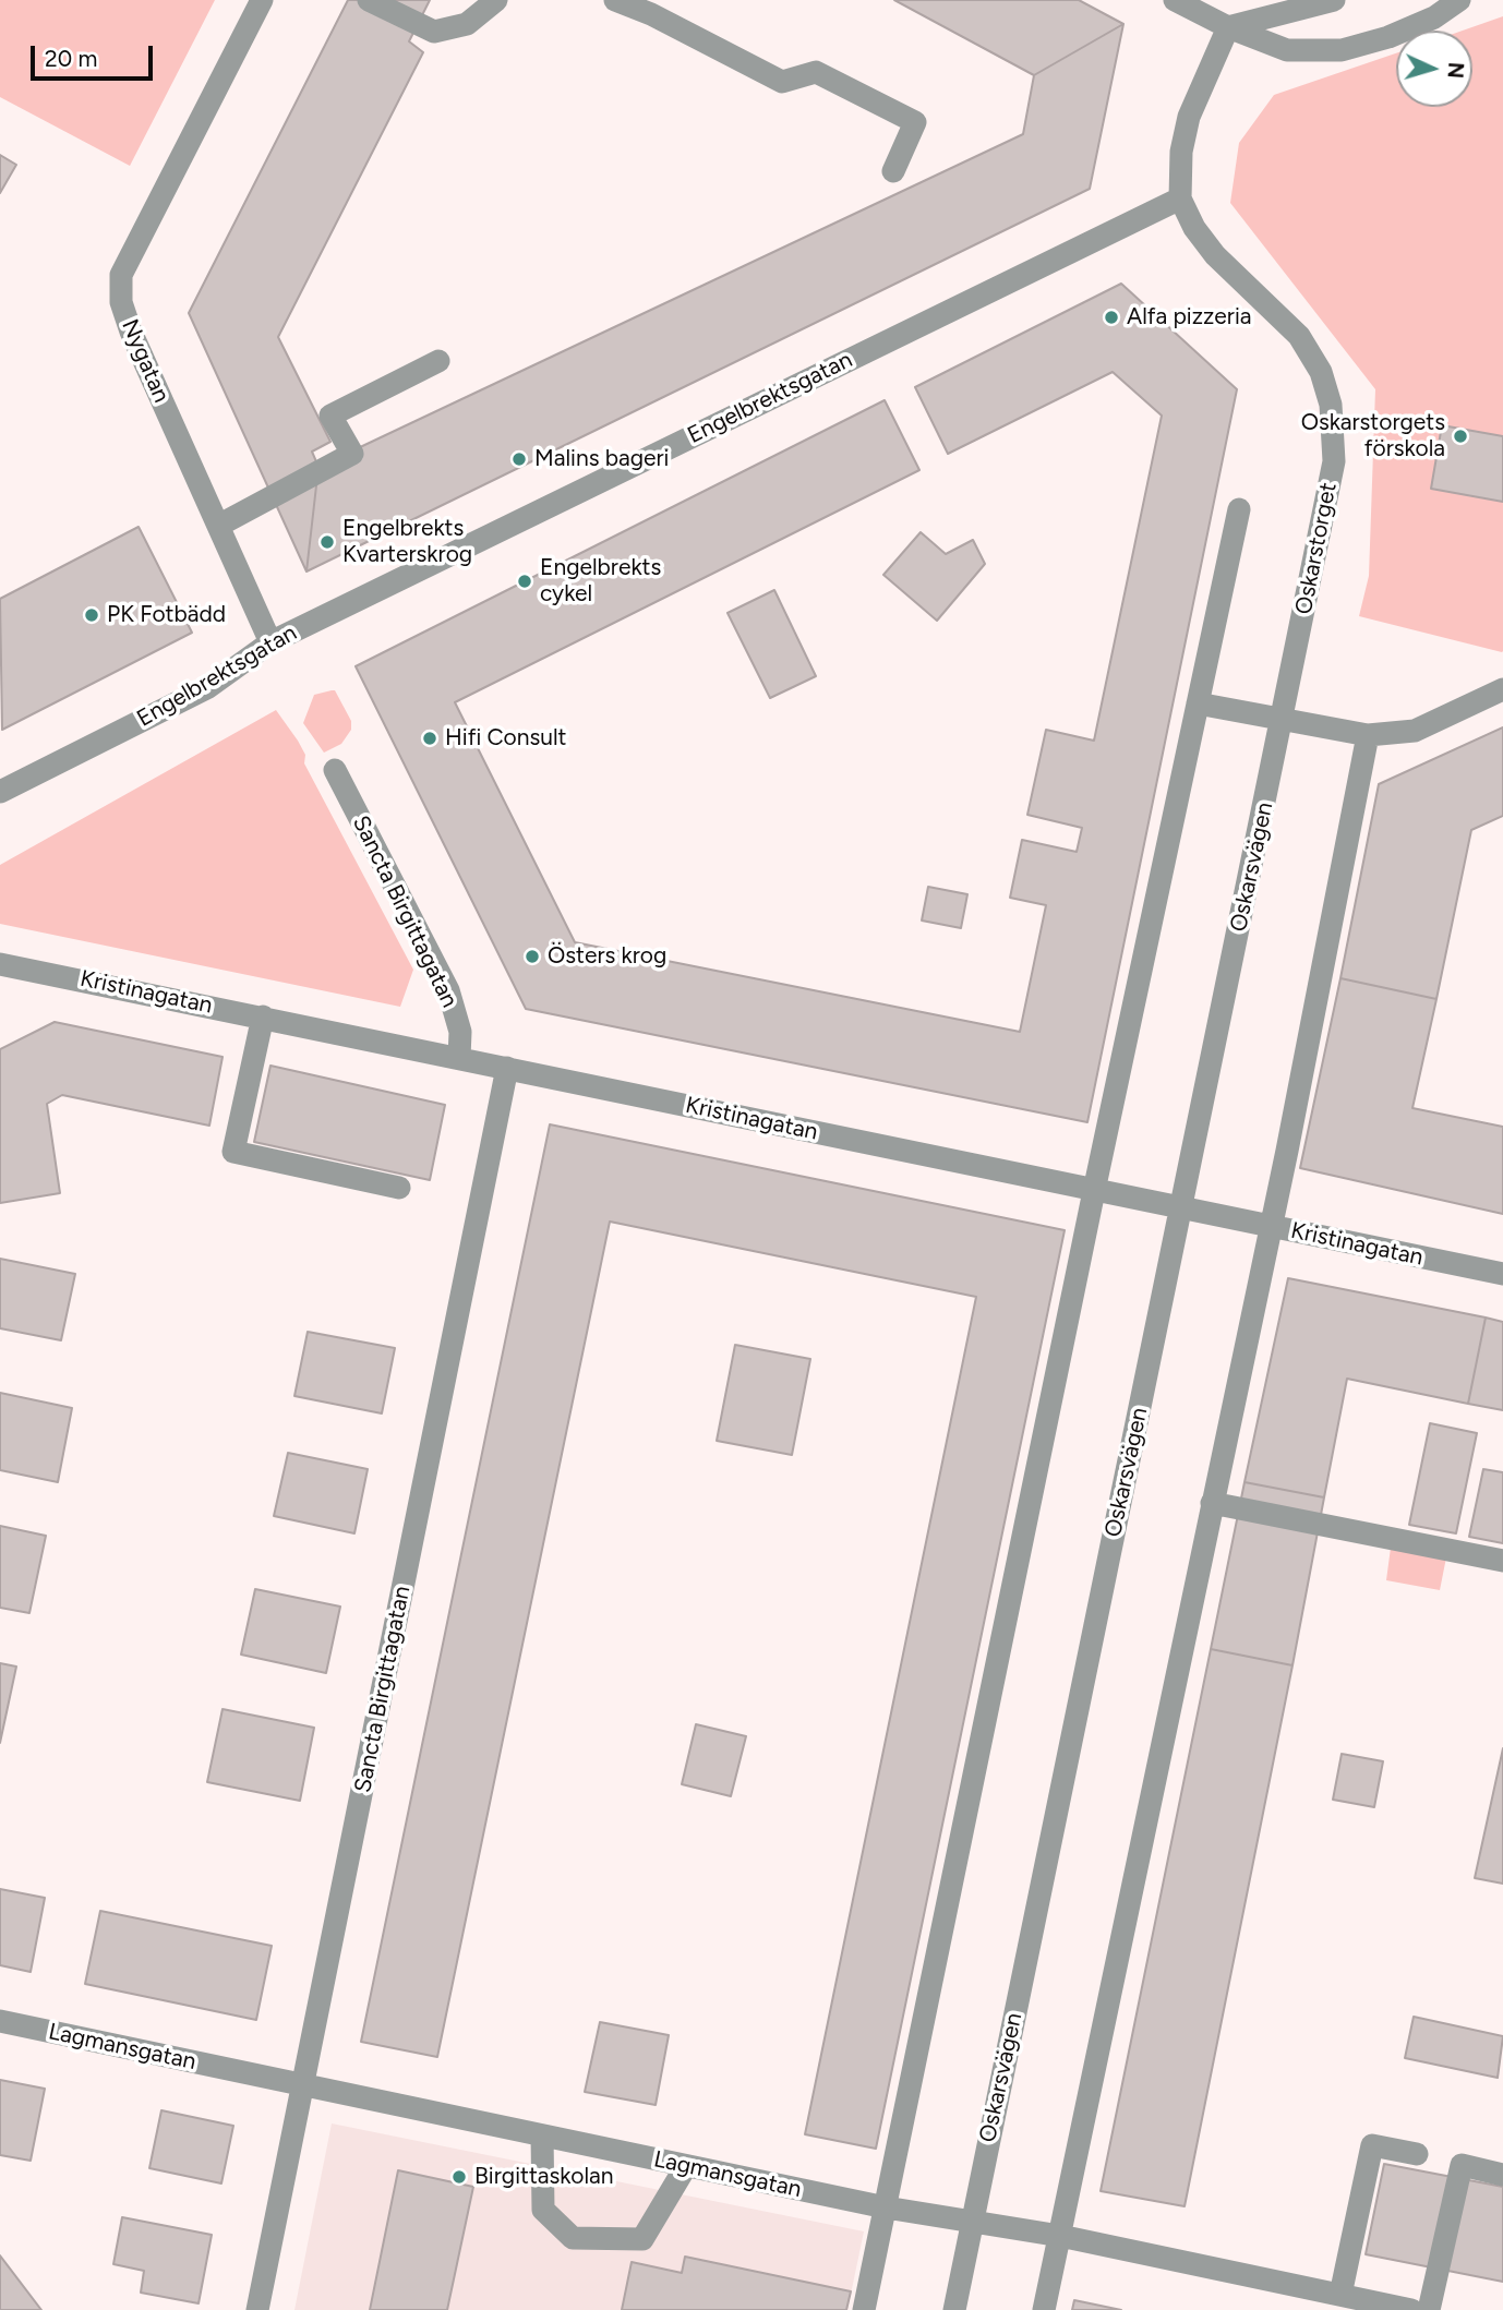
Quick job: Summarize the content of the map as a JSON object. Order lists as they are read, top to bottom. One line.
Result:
{"streets":{"street":["Nygatan","Engelbrektsgatan","Oskarstorget","Oskarsvägen","Sancta Birgittagatan","Kristinagatan","Lagmansgatan"]},"crossings":[["Nygatan","Engelbrektsgatan"],["Engelbrektsgatan","Oskarstorget"],["Oskarstorget","Oskarsvägen"],["Oskarsvägen","Kristinagatan"],["Oskarsvägen","Lagmansgatan"],["Sancta Birgittagatan","Kristinagatan"],["Sancta Birgittagatan","Lagmansgatan"]],"places":["Alfa pizzeria","Oskarstorgets förskola","Malins bageri","Engelbrekts Kvarterskrog","Engelbrekts cykel","PK Fotbädd","Hifi Consult","Östers krog","Birgittaskolan"],"scale_bar":"20 m","north":"right"}
